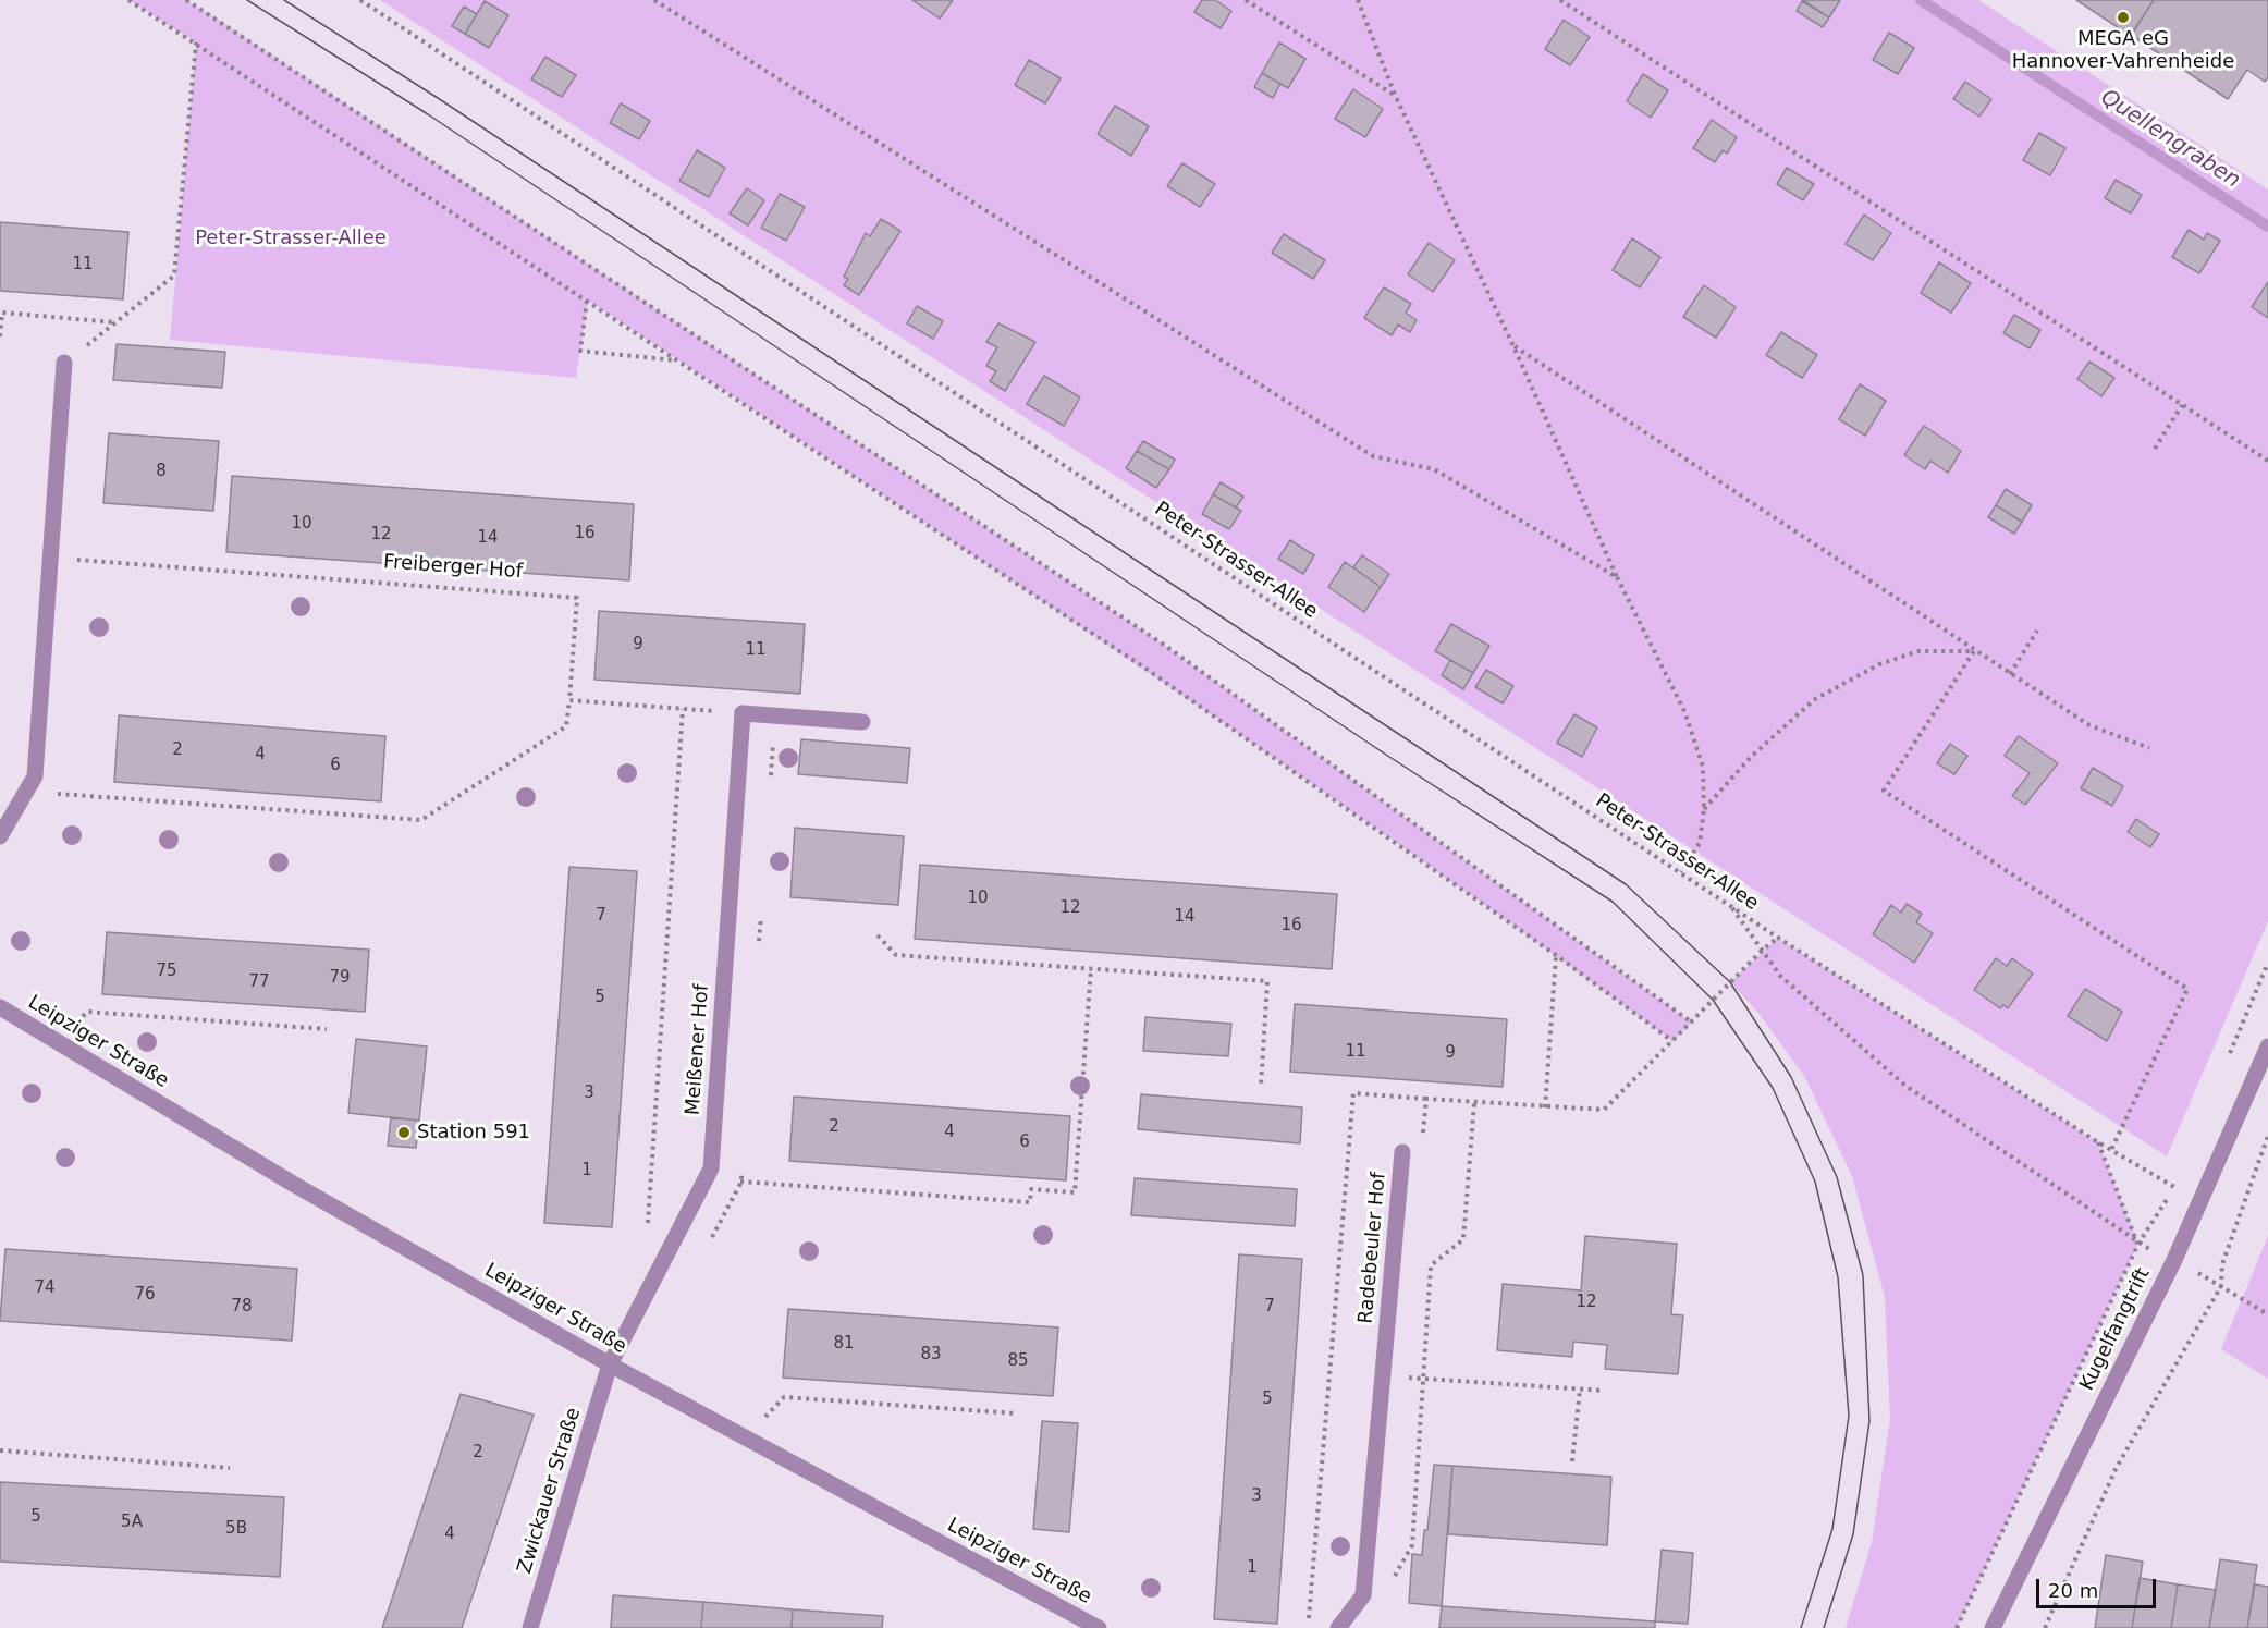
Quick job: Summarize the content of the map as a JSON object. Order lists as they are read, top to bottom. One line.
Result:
{"streets":{"street":["Leipziger Straße","Meißener Hof","Radebeuler Hof","Kugelfangtrift","Zwickauer Straße"],"path":["Peter-Strasser-Allee","Freiberger Hof"]},"crossings":[["Peter-Strasser-Allee","Kugelfangtrift"],["Leipziger Straße","Meißener Hof"],["Leipziger Straße","Zwickauer Straße"],["Meißener Hof","Zwickauer Straße"]],"water":["Quellengraben"],"parks":["Peter-Strasser-Allee"],"places":["MEGA eG Hannover-Vahrenheide","Station 591"],"house_numbers":["11","8","10","16","12","14","9","11","2","4","6","10","12","7","14","16","75","79","77","5","11","9","3","2","4","6","1","74","76","12","78","7","81","83","85","5","2","3","5","5A","5B","4","1"],"scale_bar":"20 m"}
